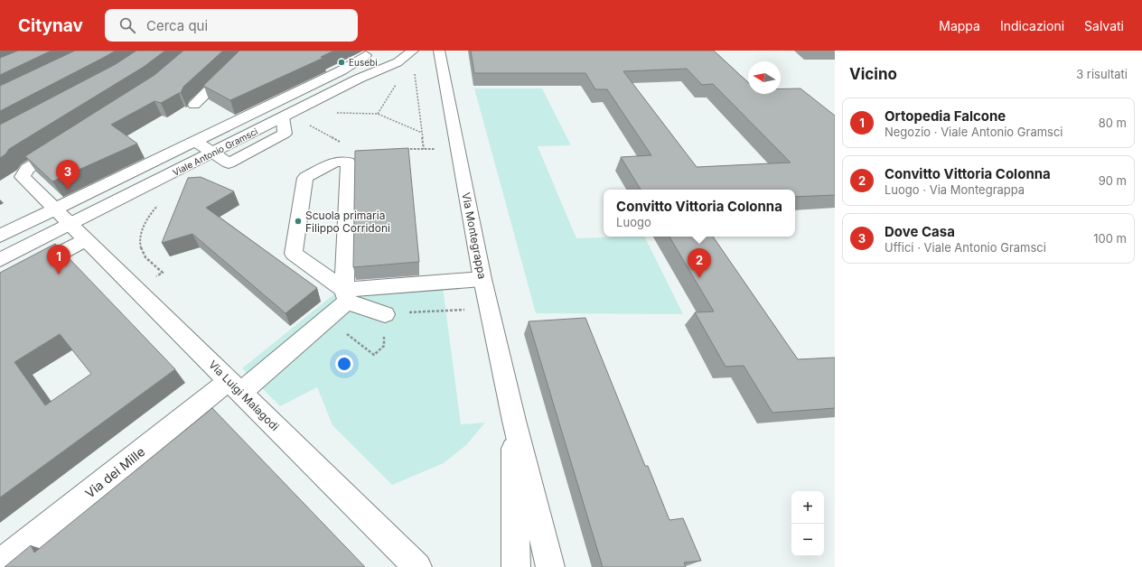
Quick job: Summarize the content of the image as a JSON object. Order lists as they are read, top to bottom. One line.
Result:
{"streets":{"main road":["Viale Antonio Gramsci","Via Montegrappa","Via Luigi Malagodi","Via dei Mille"]},"crossings":[["Viale Antonio Gramsci","Via Luigi Malagodi"],["Via Luigi Malagodi","Via dei Mille"]],"places":["Eusebi","Scuola primaria Filippo Corridoni"],"north":"left","page":{"header":"Citynav","search":"Cerca qui","nav":["Mappa","Indicazioni","Salvati"],"heading":["Vicino","3 risultati"],"list":[{"mark":"1","name":"Ortopedia Falcone","note":"Negozio · Viale Antonio Gramsci","value":"80 m"},{"mark":"2","name":"Convitto Vittoria Colonna","note":"Luogo · Via Montegrappa","value":"90 m"},{"mark":"3","name":"Dove Casa","note":"Uffici · Viale Antonio Gramsci","value":"100 m"}],"pins":["3","1","2"],"popup":["Convitto Vittoria Colonna","Luogo"],"map_buttons":["+","−"]}}
